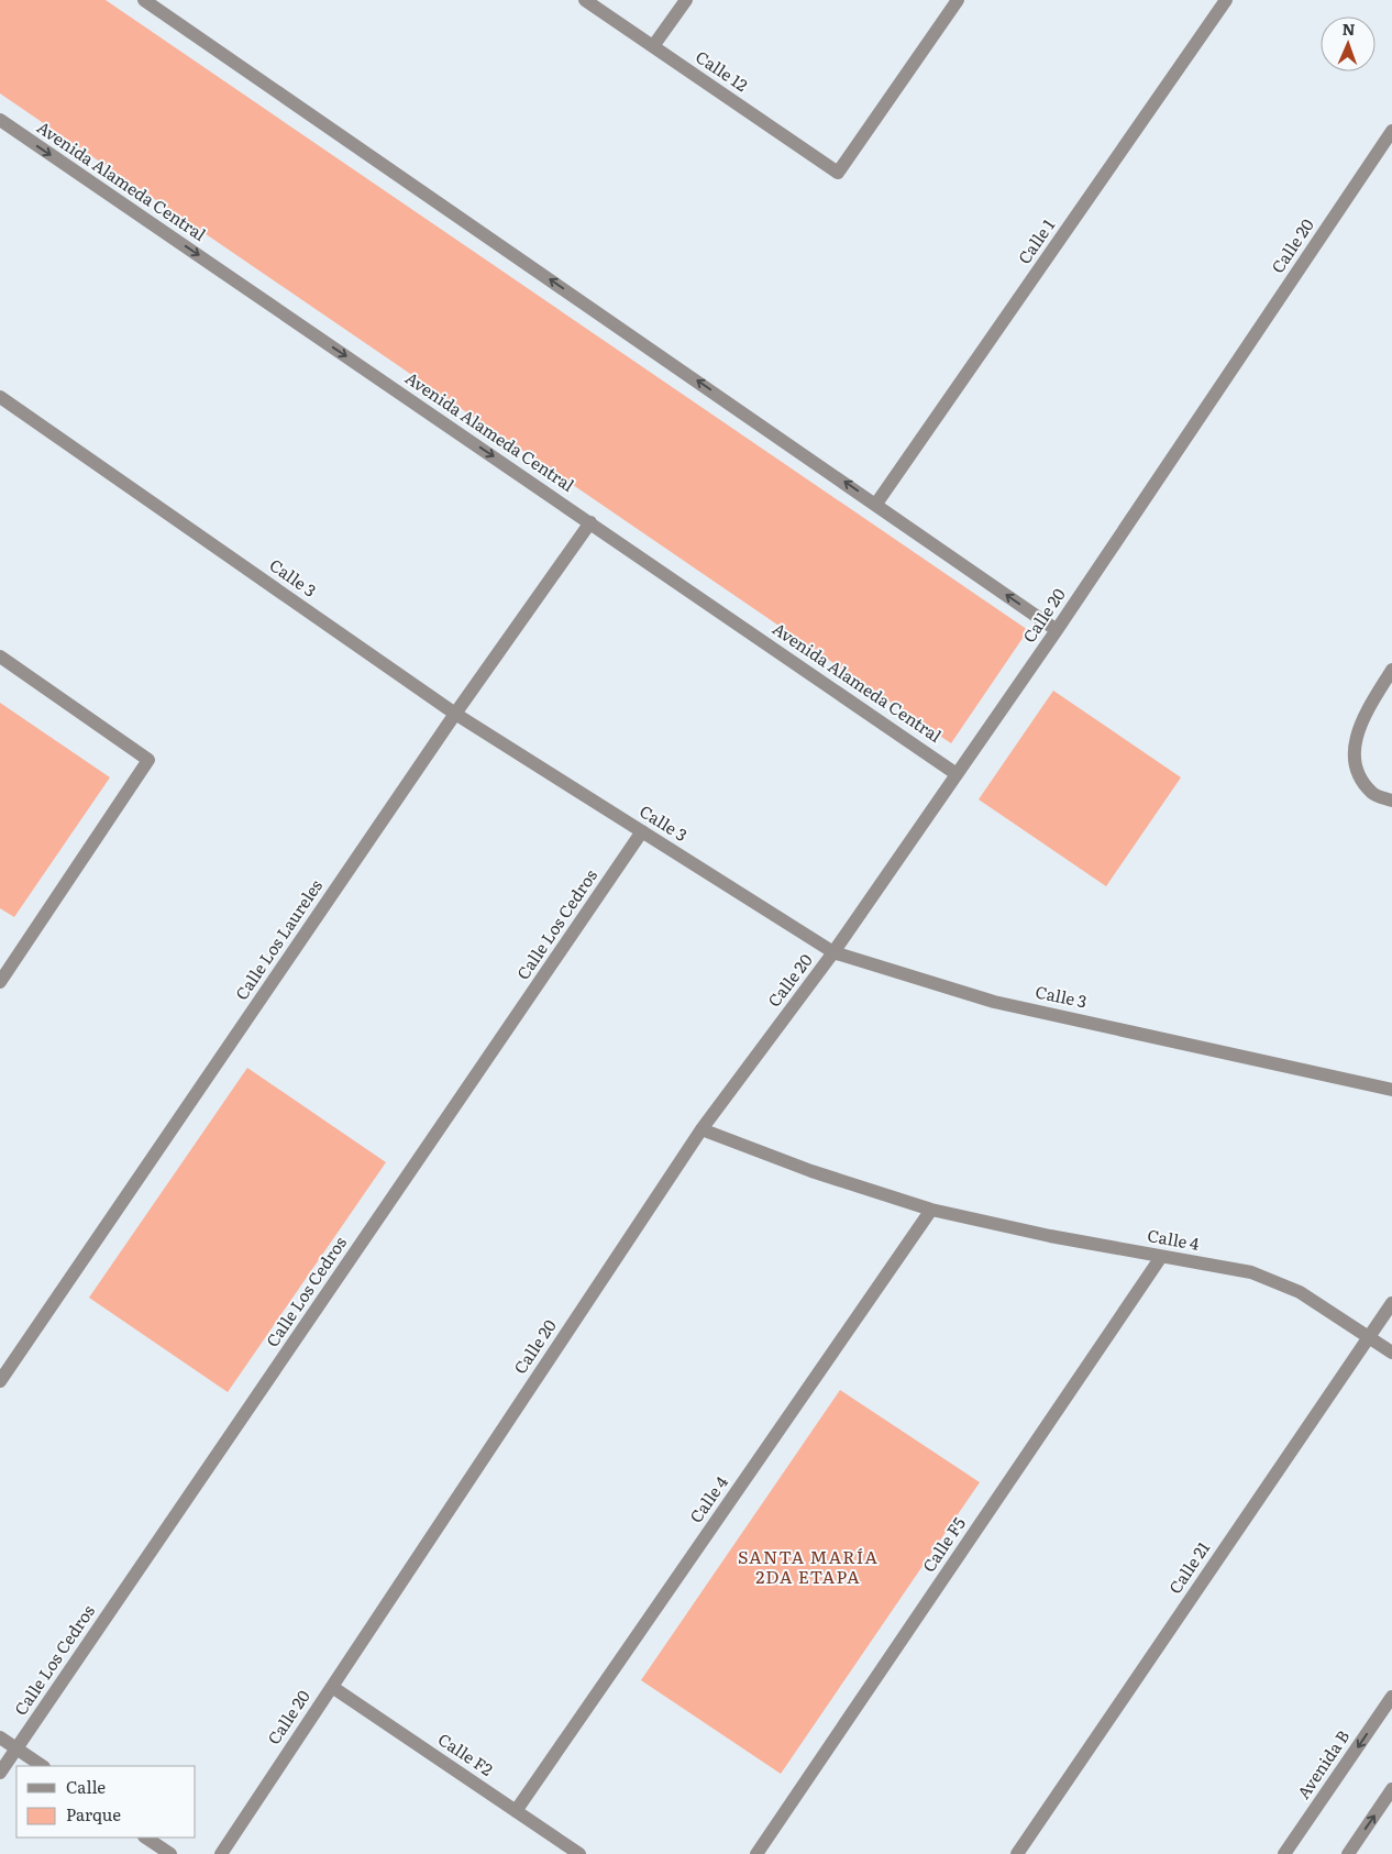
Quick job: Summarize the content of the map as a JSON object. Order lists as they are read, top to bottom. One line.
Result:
{"streets":{"street":["Calle 12","Avenida Alameda Central","Calle 1","Calle 20","Calle 3","Calle Los Cedros","Calle Los Laureles","Calle 4","Calle F5","Calle 21","Calle F2","Avenida B"]},"crossings":[["Avenida Alameda Central","Calle 20"],["Avenida Alameda Central","Calle Los Laureles"],["Calle 20","Calle 3"],["Calle 20","Calle 4"],["Calle 20","Calle F2"],["Calle 3","Calle Los Cedros"],["Calle 3","Calle Los Laureles"],["Calle 4","Calle F5"],["Calle 4","Calle 21"],["Calle 4","Calle F2"]],"one_way":["Avenida Alameda Central"],"districts":["SANTA MARÍA 2DA ETAPA"],"legend":["Calle","Parque"],"north":"top"}
